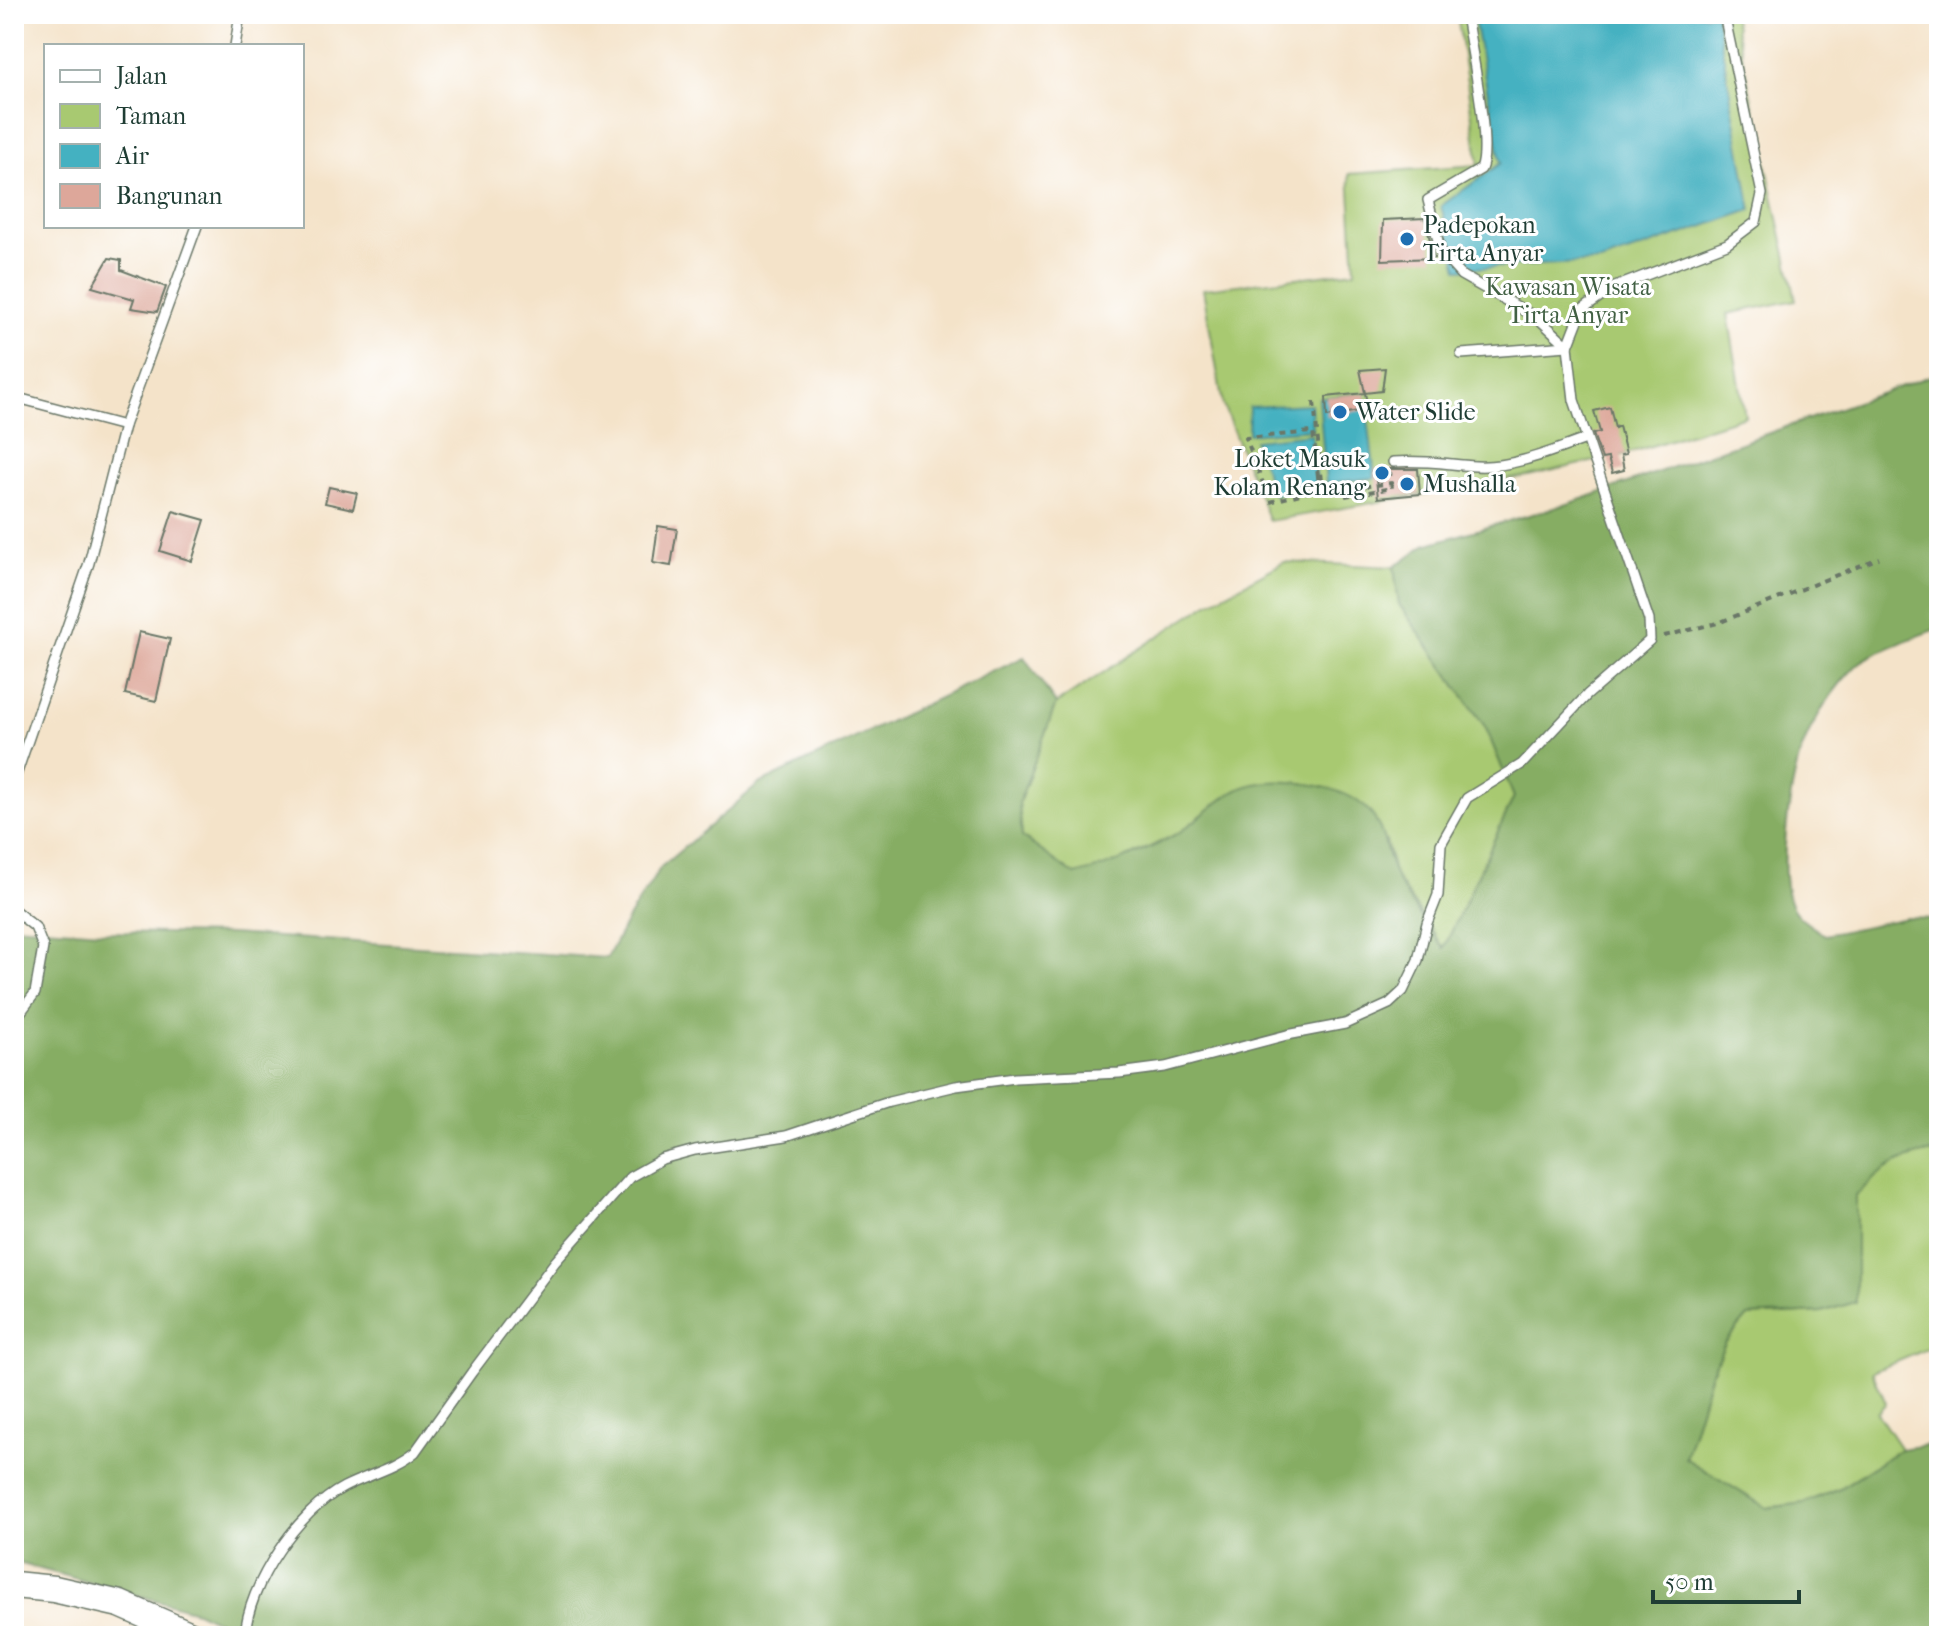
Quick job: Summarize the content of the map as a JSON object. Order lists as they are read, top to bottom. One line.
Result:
{"parks":["Kawasan Wisata Tirta Anyar"],"places":["Padepokan Tirta Anyar","Water Slide","Loket Masuk Kolam Renang","Mushalla"],"legend":["Jalan","Taman","Air","Bangunan"],"scale_bar":"50 m"}
